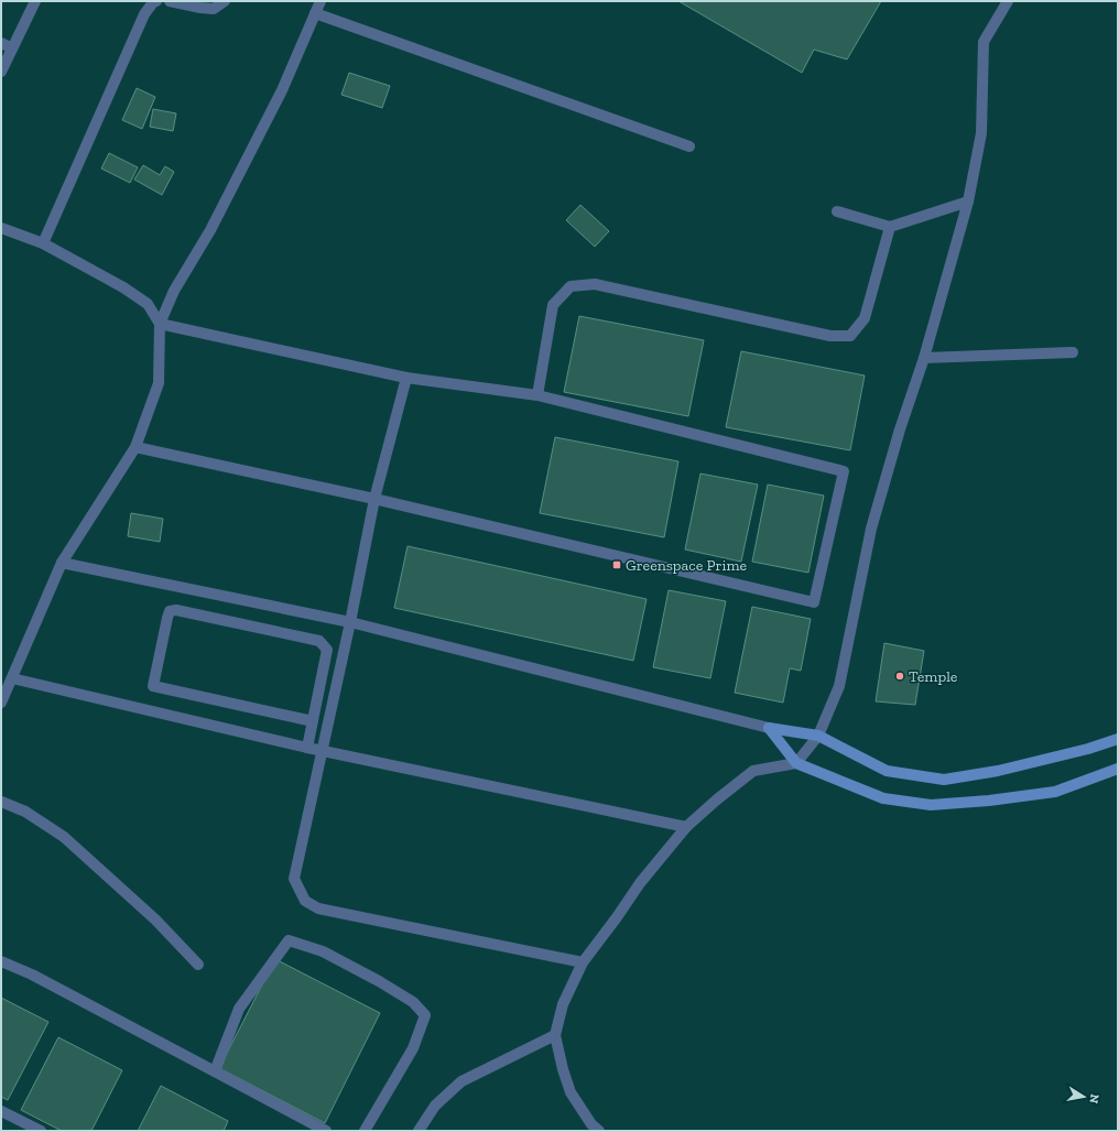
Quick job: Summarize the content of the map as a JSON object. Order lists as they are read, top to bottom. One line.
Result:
{"places":{"transit":["Greenspace Prime"],"other":["Temple"]},"north":"right"}
